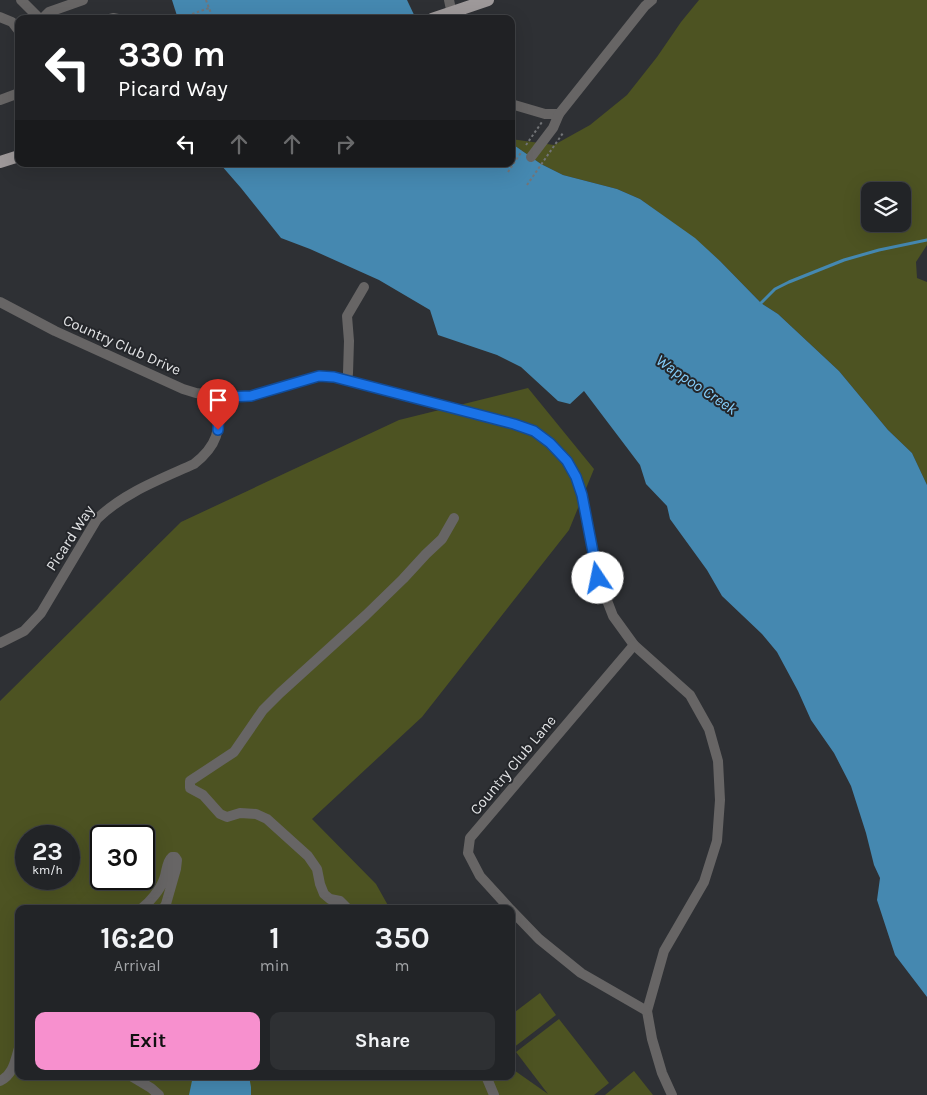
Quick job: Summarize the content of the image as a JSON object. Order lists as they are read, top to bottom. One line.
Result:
{"streets":{"street":["Country Club Drive","Picard Way","Country Club Lane"]},"crossings":[["Country Club Drive","Picard Way"],["Country Club Drive","Country Club Lane"]],"water":["Wappoo Creek"],"page":{"turn":["330 m","Picard Way"],"speed":"23 km/h","limit":"30","eta":["16:20","Arrival","1","min","350","m"],"buttons":["Exit","Share"]}}
